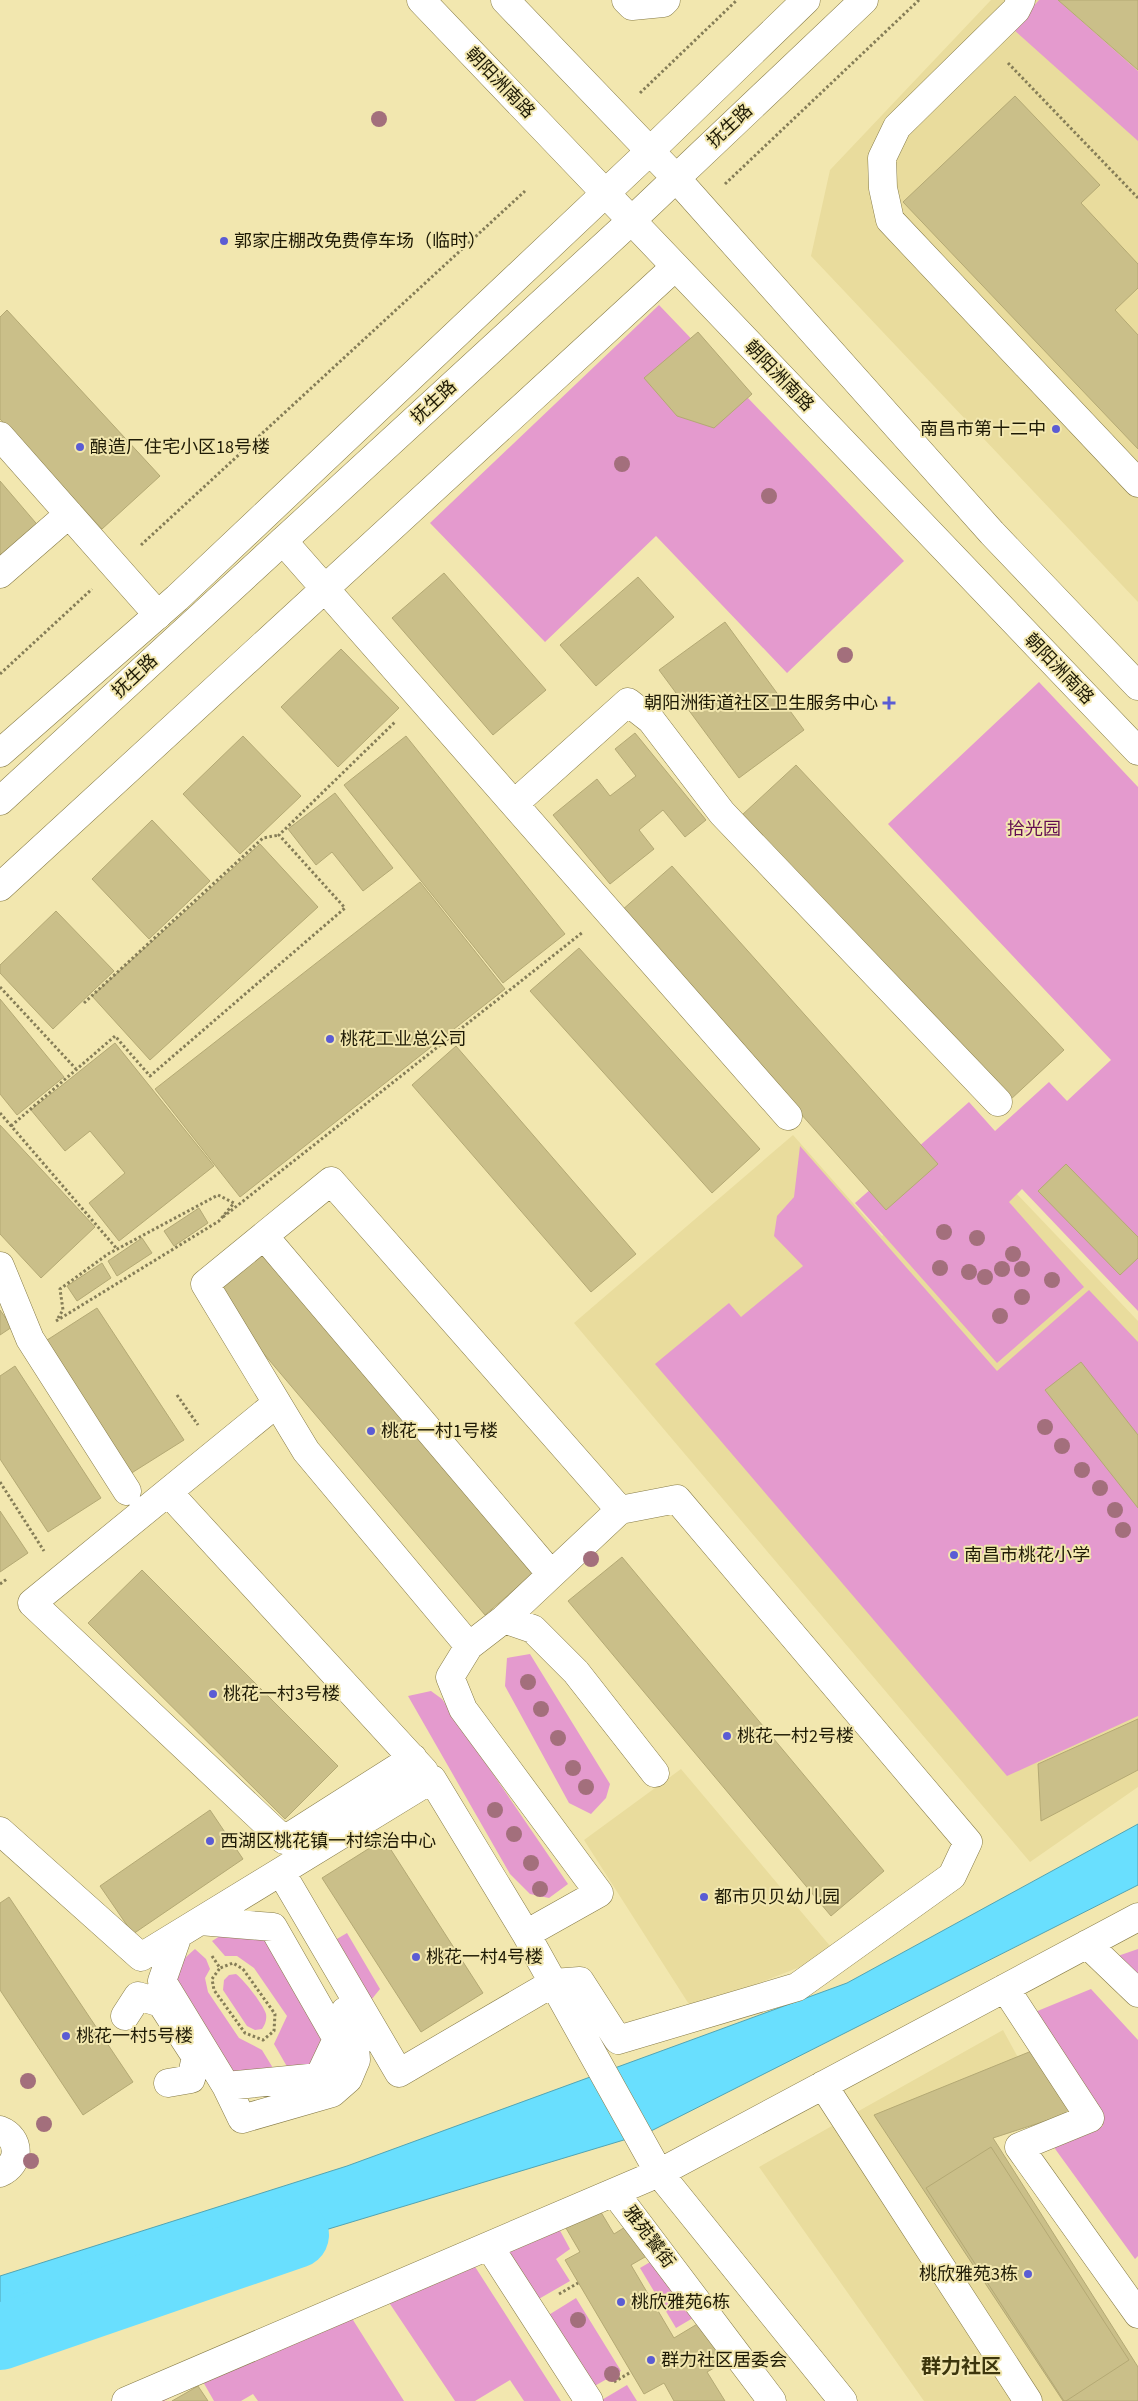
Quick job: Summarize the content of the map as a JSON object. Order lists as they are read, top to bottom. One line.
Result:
{"streets":{"main road":["朝阳洲南路","抚生路","雅苑饕街"]},"crossings":[["朝阳洲南路","抚生路"]],"districts":["群力社区"],"parks":["拾光园"],"places":{"other":["郭家庄棚改免费停车场（临时）","南昌市第十二中","酿造厂住宅小区18号楼","桃花工业总公司","桃花一村1号楼","南昌市桃花小学","桃花一村3号楼","桃花一村2号楼","西湖区桃花镇一村综治中心","都市贝贝幼儿园","桃花一村4号楼","桃花一村5号楼","桃欣雅苑3栋","桃欣雅苑6栋","群力社区居委会"],"health":["朝阳洲街道社区卫生服务中心"]}}
